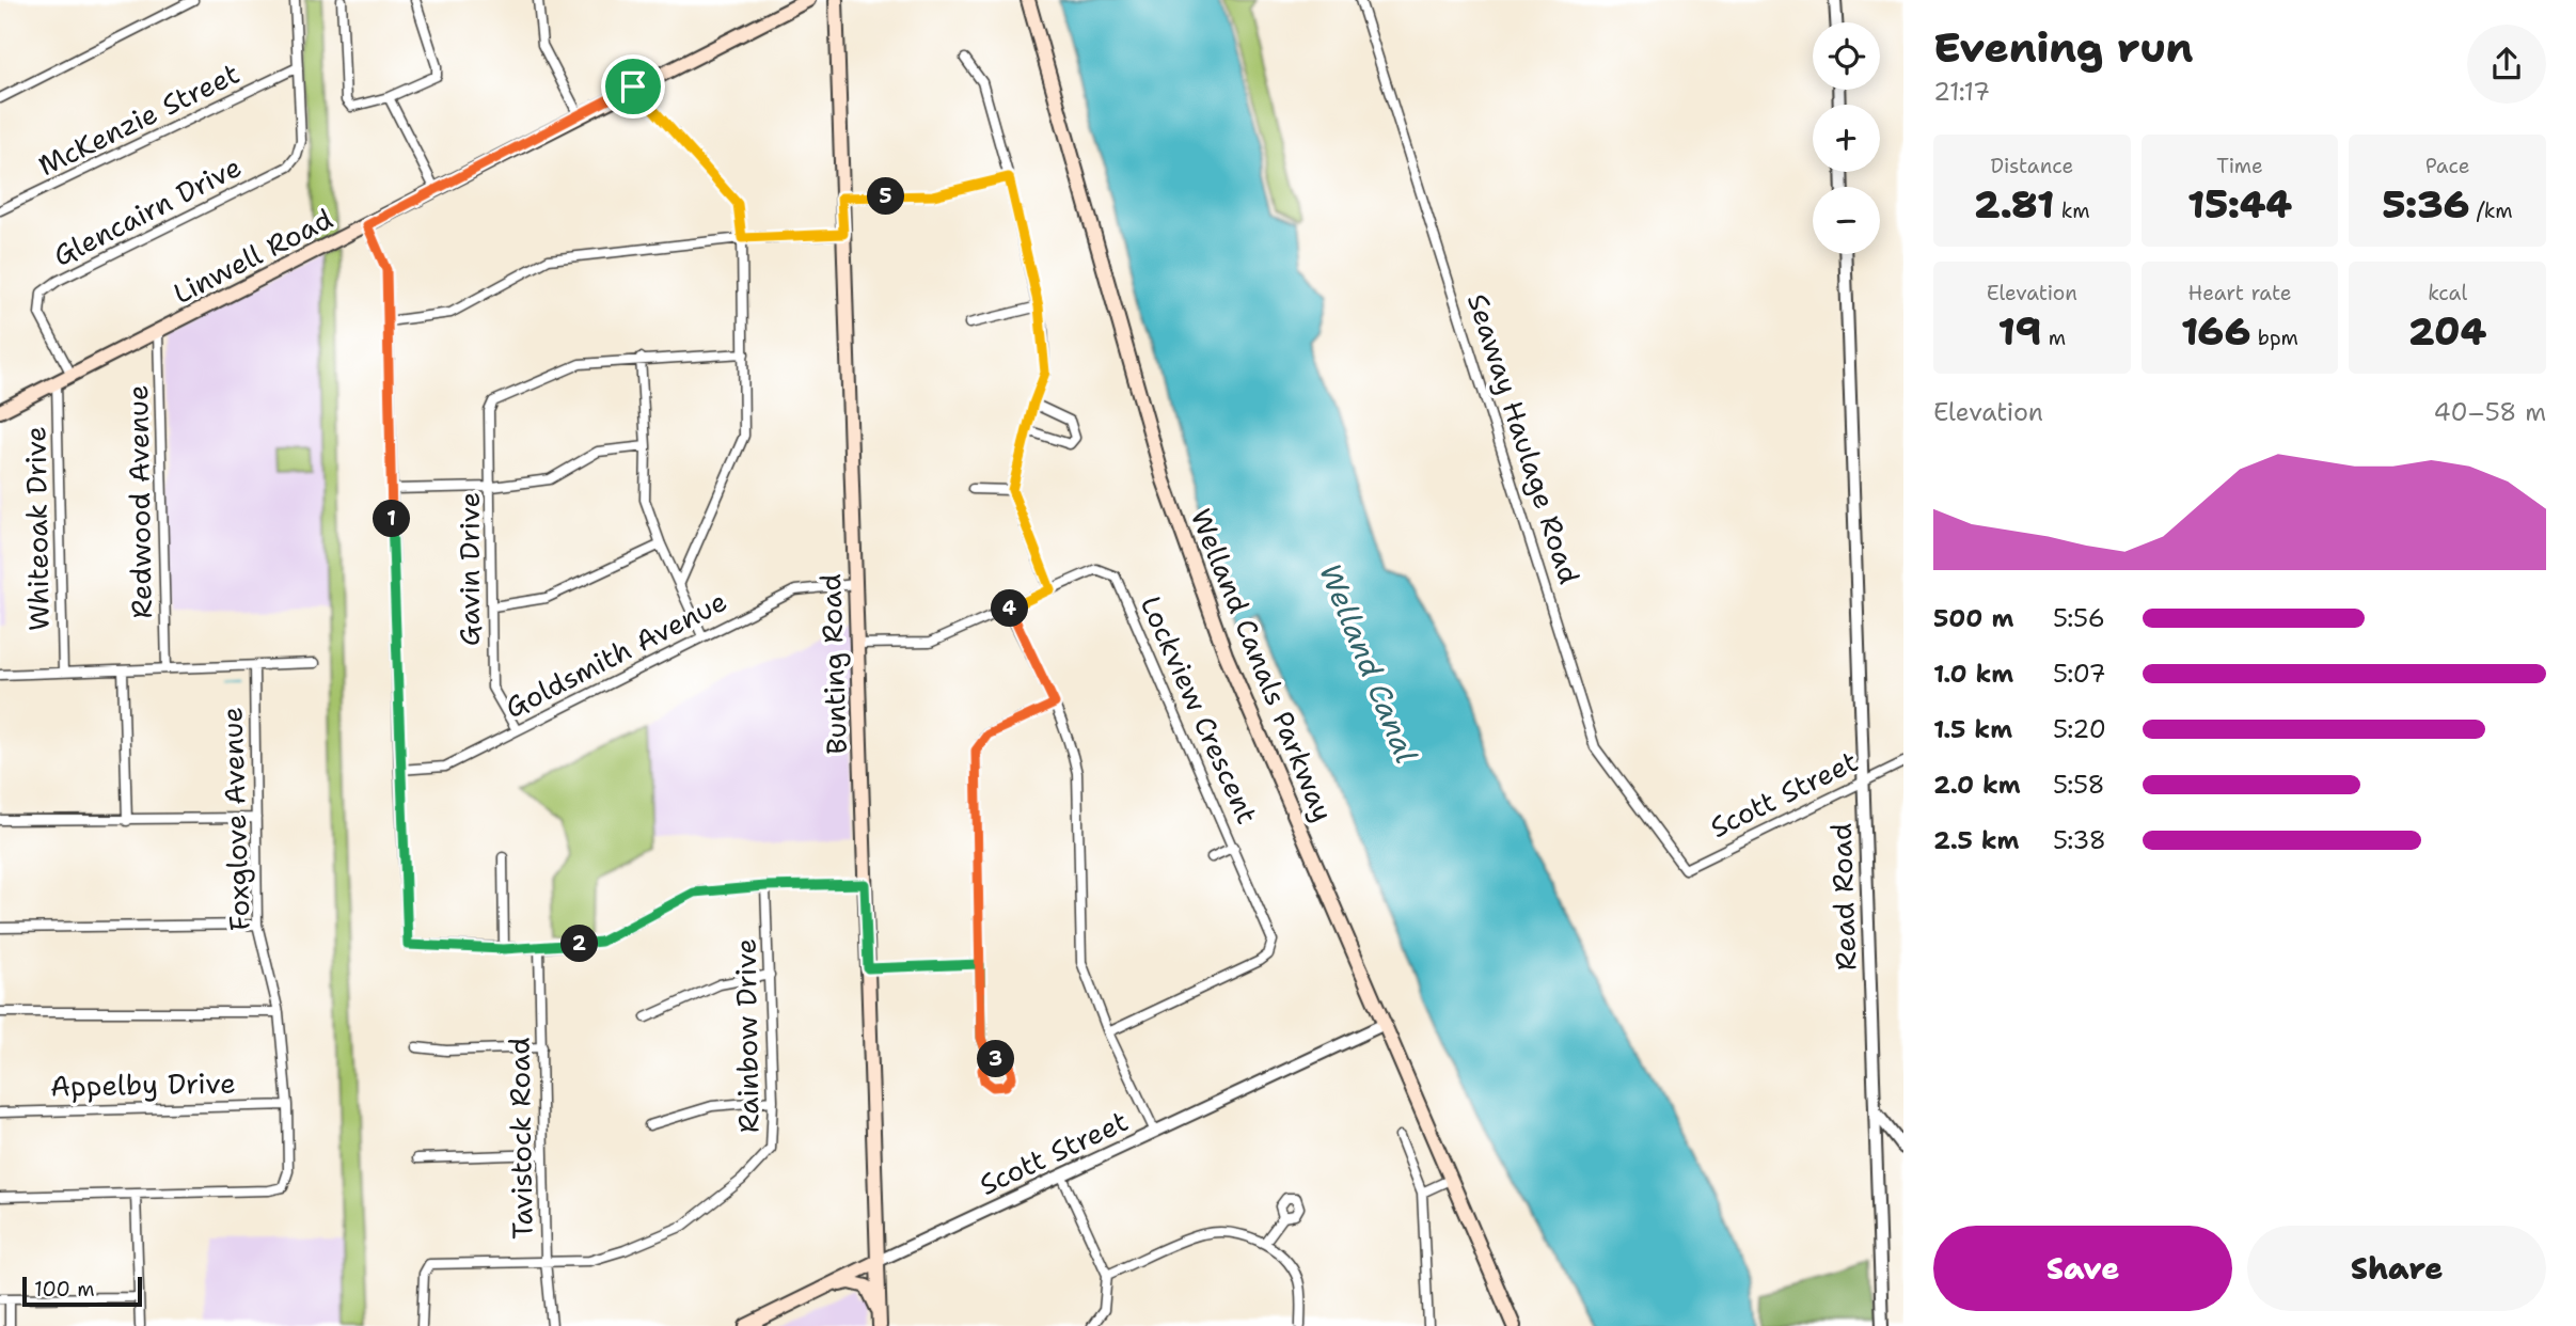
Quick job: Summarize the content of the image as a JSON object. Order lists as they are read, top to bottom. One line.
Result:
{"streets":{"main road":["Linwell Road","Bunting Road","Welland Canals Parkway","Scott Street"],"street":["McKenzie Street","Glencairn Drive","Seaway Haulage Road","Redwood Avenue","Whiteoak Drive","Gavin Drive","Goldsmith Avenue","Lockview Crescent","Foxglove Avenue","Read Road","Rainbow Drive","Appelby Drive","Tavistock Road"]},"crossings":[["McKenzie Street","Glencairn Drive"],["Glencairn Drive","Linwell Road"],["Linwell Road","Redwood Avenue"],["Linwell Road","Whiteoak Drive"],["Seaway Haulage Road","Scott Street"],["Gavin Drive","Goldsmith Avenue"],["Goldsmith Avenue","Bunting Road"],["Bunting Road","Lockview Crescent"],["Bunting Road","Scott Street"],["Welland Canals Parkway","Scott Street"],["Scott Street","Read Road"],["Foxglove Avenue","Appelby Drive"],["Rainbow Drive","Tavistock Road"]],"water":["Welland Canal"],"scale_bar":"100 m","page":{"heading":["Evening run","21:17"],"map_buttons":["+","−"],"stats":[["Distance","2.81 km"],["Time","15:44"],["Pace","5:36 /km"],["Elevation","19 m"],["Heart rate","166 bpm"],["kcal","204"]],"pins":["5","1","4","2","3"],"chart":["Elevation","40–58 m"],"list":[{"name":"500 m","note":"5:56"},{"name":"1.0 km","note":"5:07"},{"name":"1.5 km","note":"5:20"},{"name":"2.0 km","note":"5:58"},{"name":"2.5 km","note":"5:38"}],"buttons":["Save","Share"],"scale":"100 m"}}
